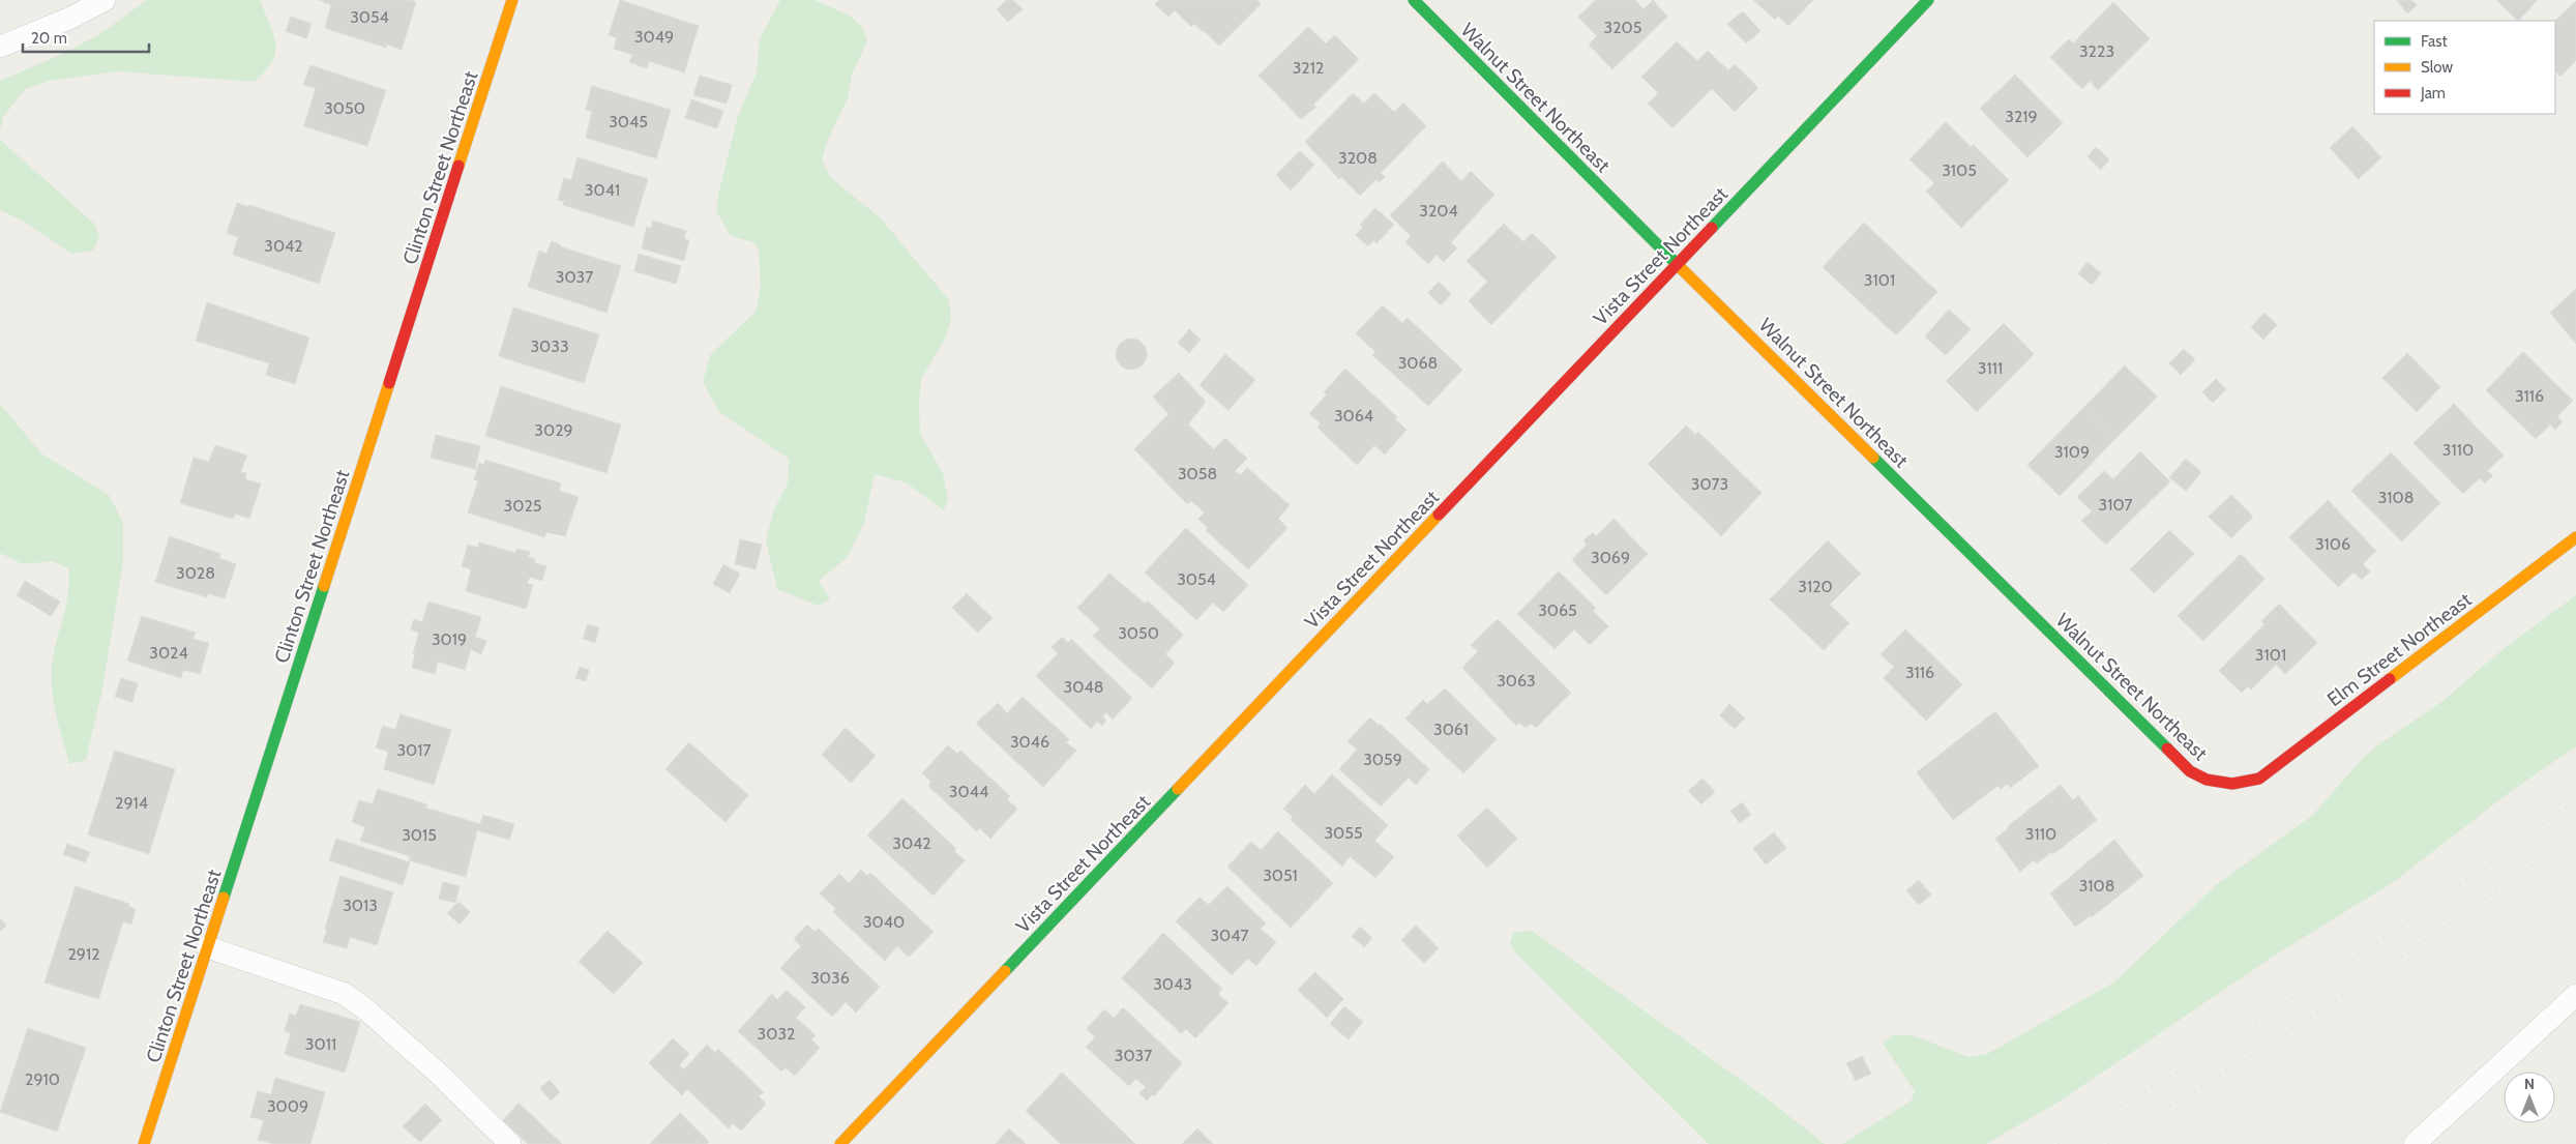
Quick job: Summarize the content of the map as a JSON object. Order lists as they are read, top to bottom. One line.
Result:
{"streets":{"street":["Walnut Street Northeast","Clinton Street Northeast","Vista Street Northeast","Elm Street Northeast"]},"crossings":[["Walnut Street Northeast","Vista Street Northeast"],["Walnut Street Northeast","Elm Street Northeast"]],"house_numbers":["3054","3205","3049","3223","3212","3050","3219","3045","3208","3105","3041","3204","3042","3037","3101","3033","3068","3111","3116","3064","3029","3110","3109","3058","3073","3108","3107","3025","3106","3069","3028","3054","3120","3065","3050","3019","3024","3101","3116","3063","3048","3061","3046","3017","3059","3044","2914","3055","3110","3015","3042","3051","3108","3013","3040","3047","2912","3036","3043","3032","3011","3037","2910","3009"],"legend":["Fast","Slow","Jam"],"scale_bar":"20 m","north":"top"}
